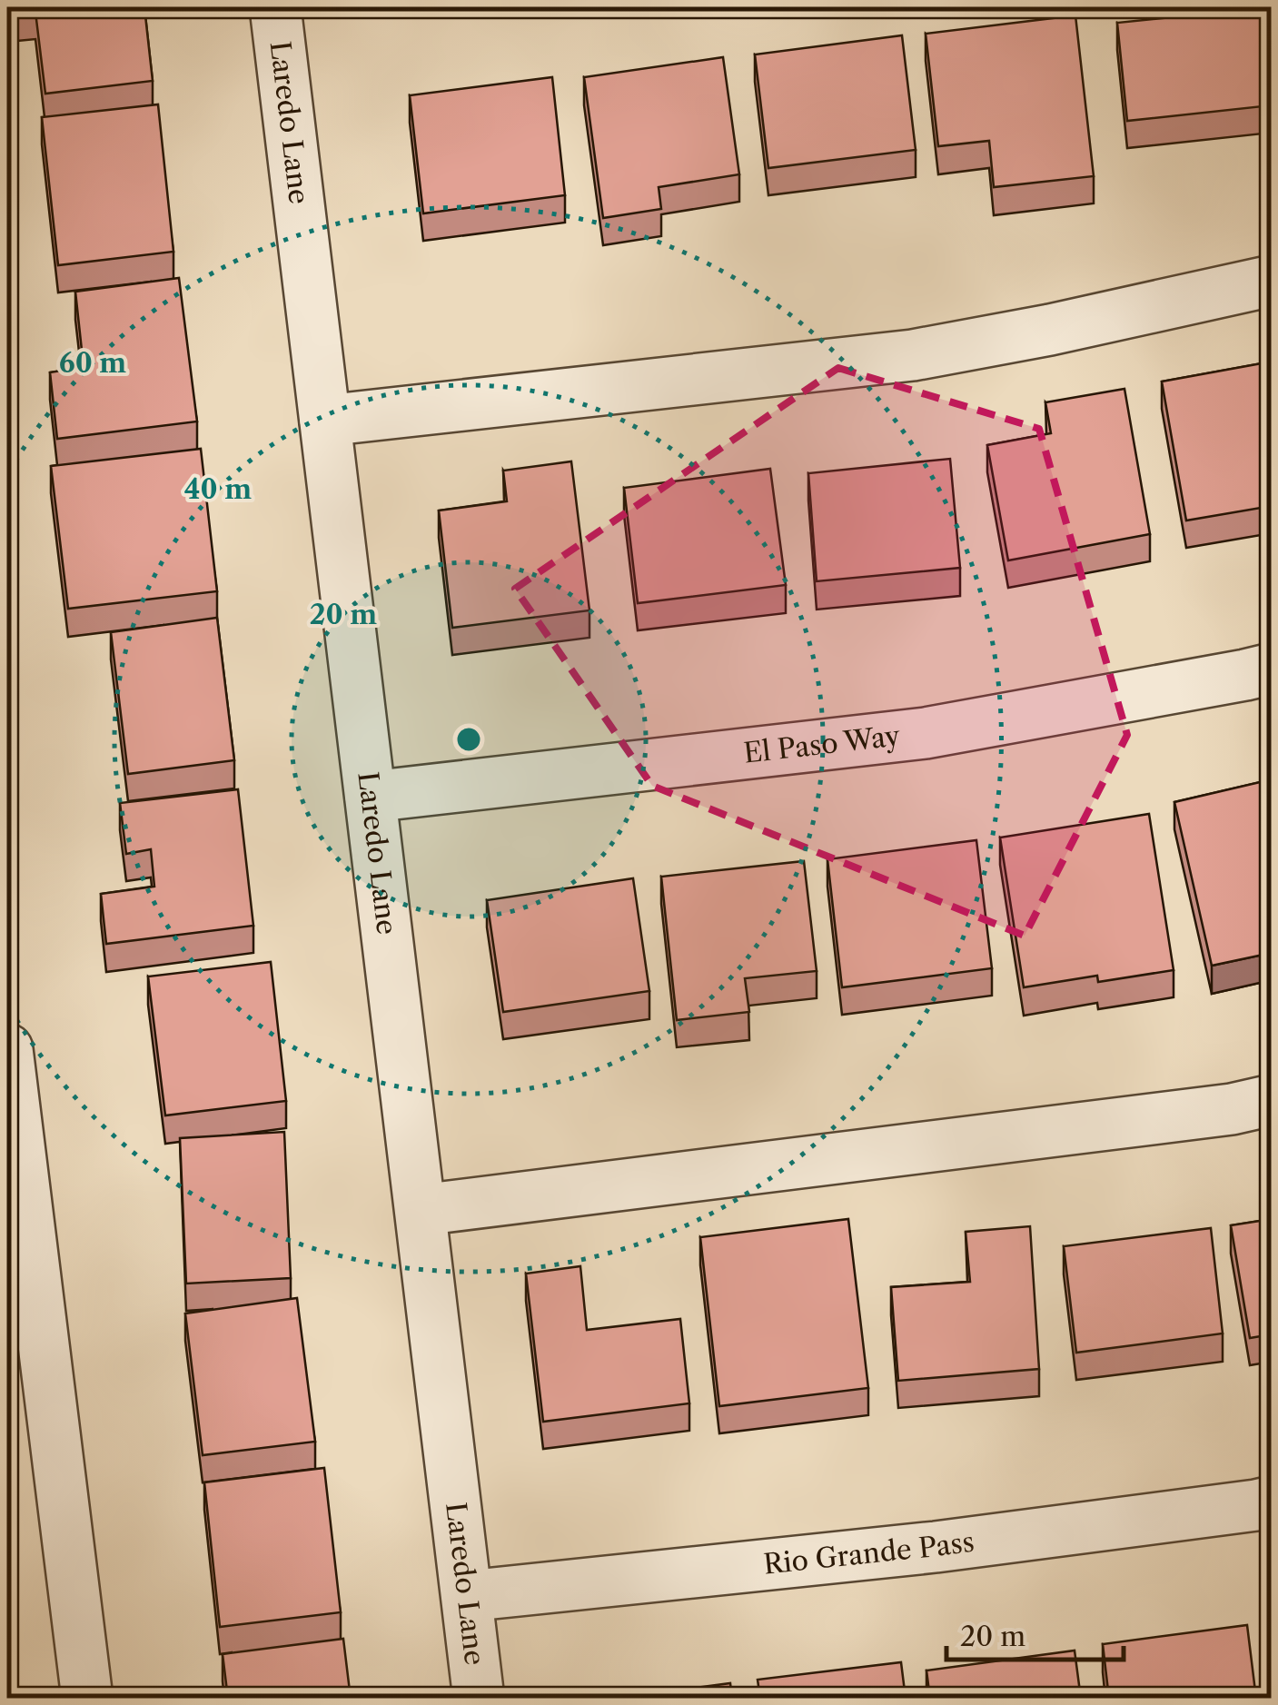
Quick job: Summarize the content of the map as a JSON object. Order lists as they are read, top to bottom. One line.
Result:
{"streets":{"street":["Laredo Lane","El Paso Way","Rio Grande Pass"]},"crossings":[["Laredo Lane","El Paso Way"],["Laredo Lane","Rio Grande Pass"]],"scale_bar":"20 m","rings":["60 m","40 m","20 m"]}
